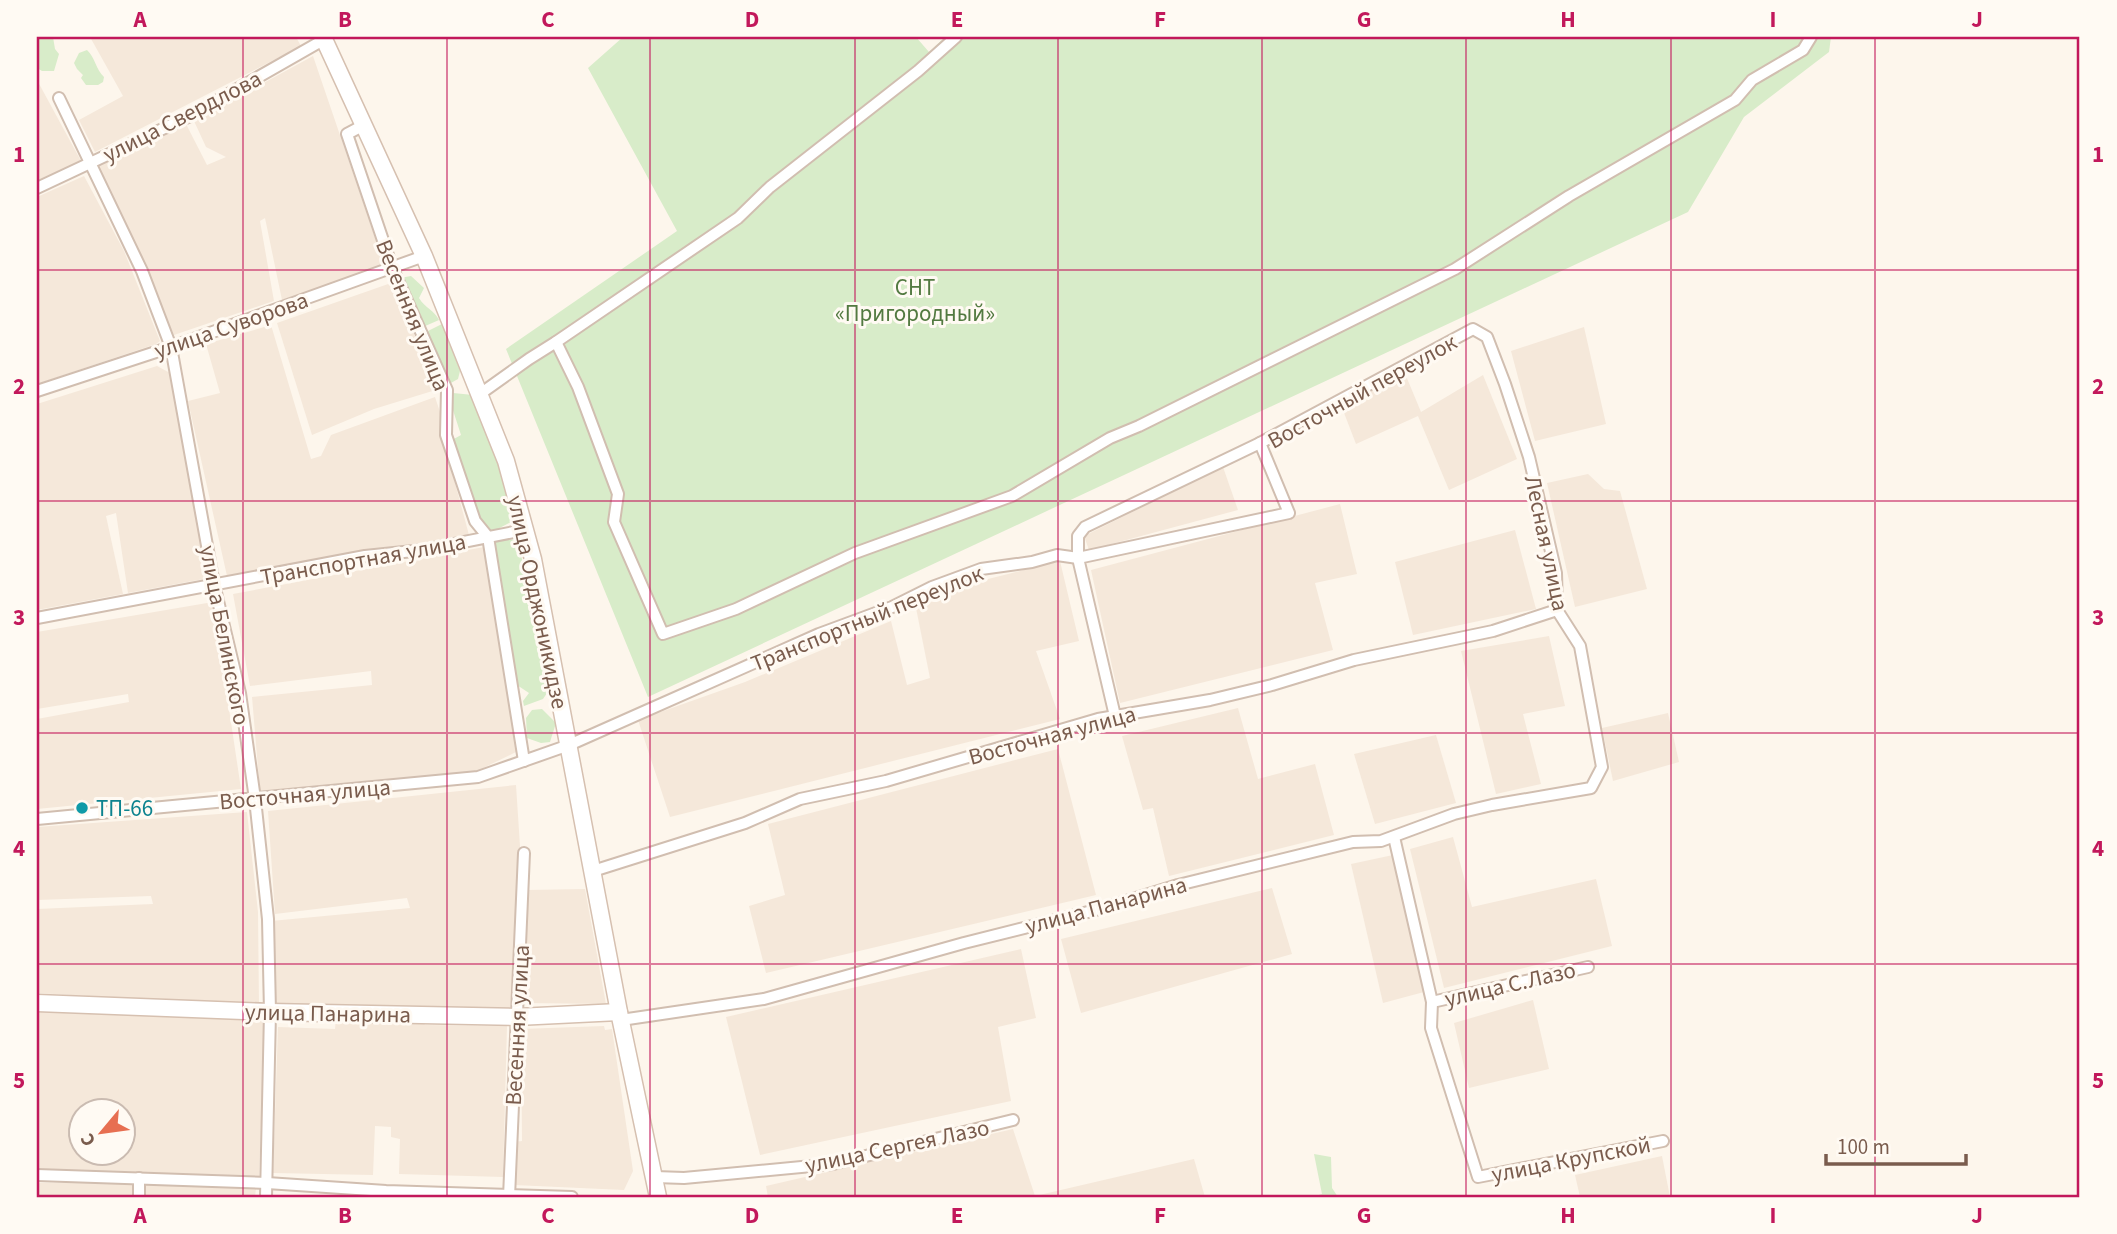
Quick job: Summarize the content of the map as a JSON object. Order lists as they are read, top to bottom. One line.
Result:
{"streets":{"main road":["улица Орджоникидзе","улица Панарина"],"street":["улица Свердлова","Весенняя улица","улица Суворова","Восточный переулок","Лесная улица","Транспортная улица","Транспортный переулок","улица Белинского","Восточная улица","улица С.Лазо","улица Сергея Лазо","улица Крупской"]},"crossings":[["улица Свердлова","улица Орджоникидзе"],["улица Свердлова","улица Белинского"],["Весенняя улица","улица Суворова"],["Весенняя улица","Транспортная улица"],["Весенняя улица","улица Орджоникидзе"],["Весенняя улица","Восточная улица"],["Весенняя улица","улица Панарина"],["улица Суворова","улица Орджоникидзе"],["улица Суворова","улица Белинского"],["Восточный переулок","Лесная улица"],["Восточный переулок","Транспортный переулок"],["Лесная улица","Восточная улица"],["Лесная улица","улица Панарина"],["Транспортная улица","улица Орджоникидзе"],["Транспортная улица","улица Белинского"],["улица Орджоникидзе","Транспортный переулок"],["улица Орджоникидзе","Восточная улица"],["улица Орджоникидзе","улица Панарина"],["улица Орджоникидзе","улица Сергея Лазо"],["Транспортный переулок","Восточная улица"],["улица Белинского","Восточная улица"],["улица Белинского","улица Панарина"],["улица С.Лазо","улица Крупской"]],"parks":["СНТ «Пригородный»"],"places":["ТП-66"],"scale_bar":"100 m","north":"bottom left","grid":{"columns":["A","B","C","D","E","F","G","H","I","J"],"rows":["1","2","3","4","5"]}}
